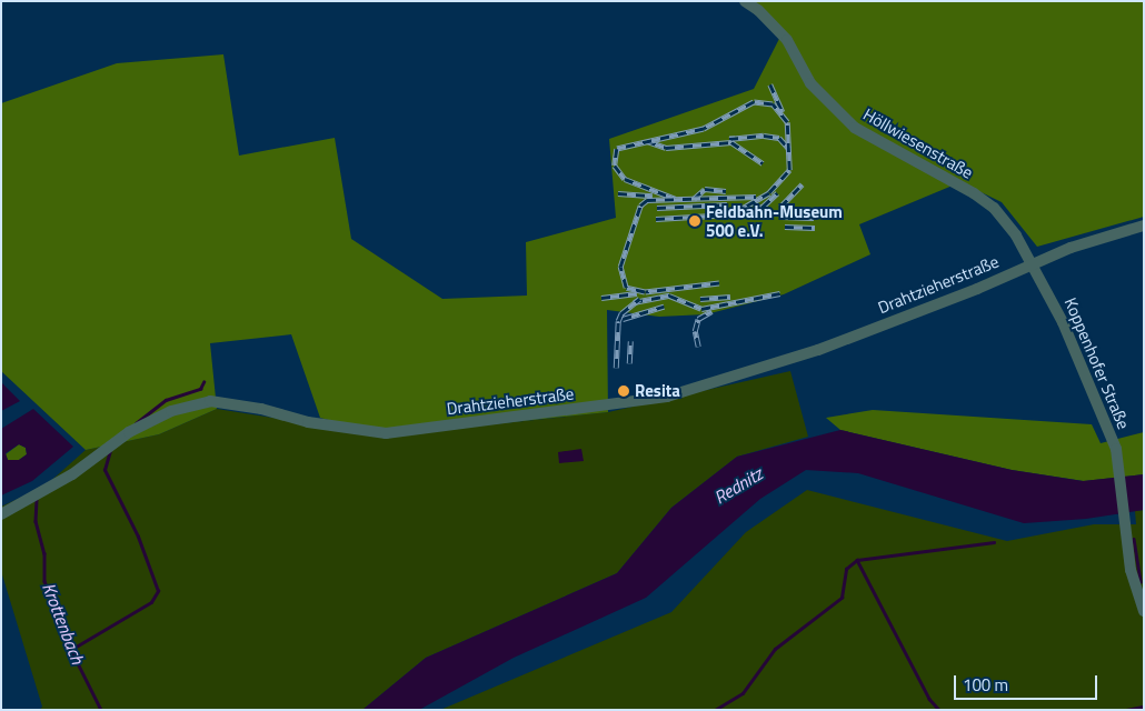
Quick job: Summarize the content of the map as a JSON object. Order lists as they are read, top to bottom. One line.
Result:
{"streets":{"street":["Höllwiesenstraße","Drahtzieherstraße","Koppenhofer Straße"]},"crossings":[["Höllwiesenstraße","Drahtzieherstraße"],["Höllwiesenstraße","Koppenhofer Straße"],["Drahtzieherstraße","Koppenhofer Straße"]],"water":["Rednitz","Krottenbach"],"places":["Feldbahn-Museum 500 e.V.","Resita"],"scale_bar":"100 m"}
